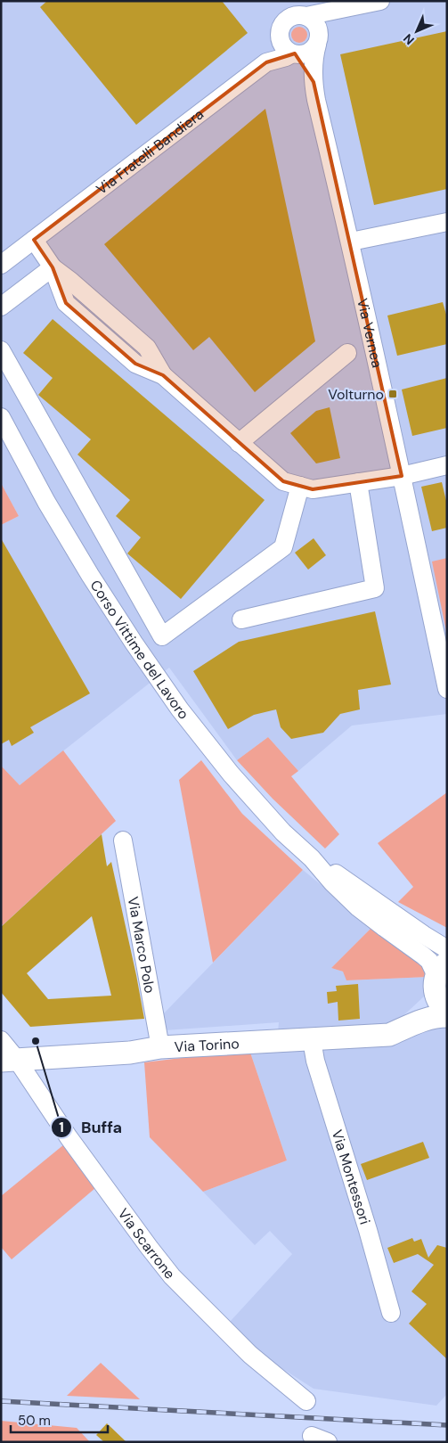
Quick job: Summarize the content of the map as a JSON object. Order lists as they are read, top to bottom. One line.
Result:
{"streets":{"main road":["Via Torino"],"street":["Via Fratelli Bandiera","Via Vernea","Corso Vittime del Lavoro","Via Marco Polo","Via Montessori","Via Scarrone"]},"crossings":[["Via Marco Polo","Via Torino"],["Via Torino","Via Montessori"],["Via Torino","Via Scarrone"]],"places":{"transit":["Volturno"],"other":["Buffa"]},"scale_bar":"50 m","north":"bottom left"}
